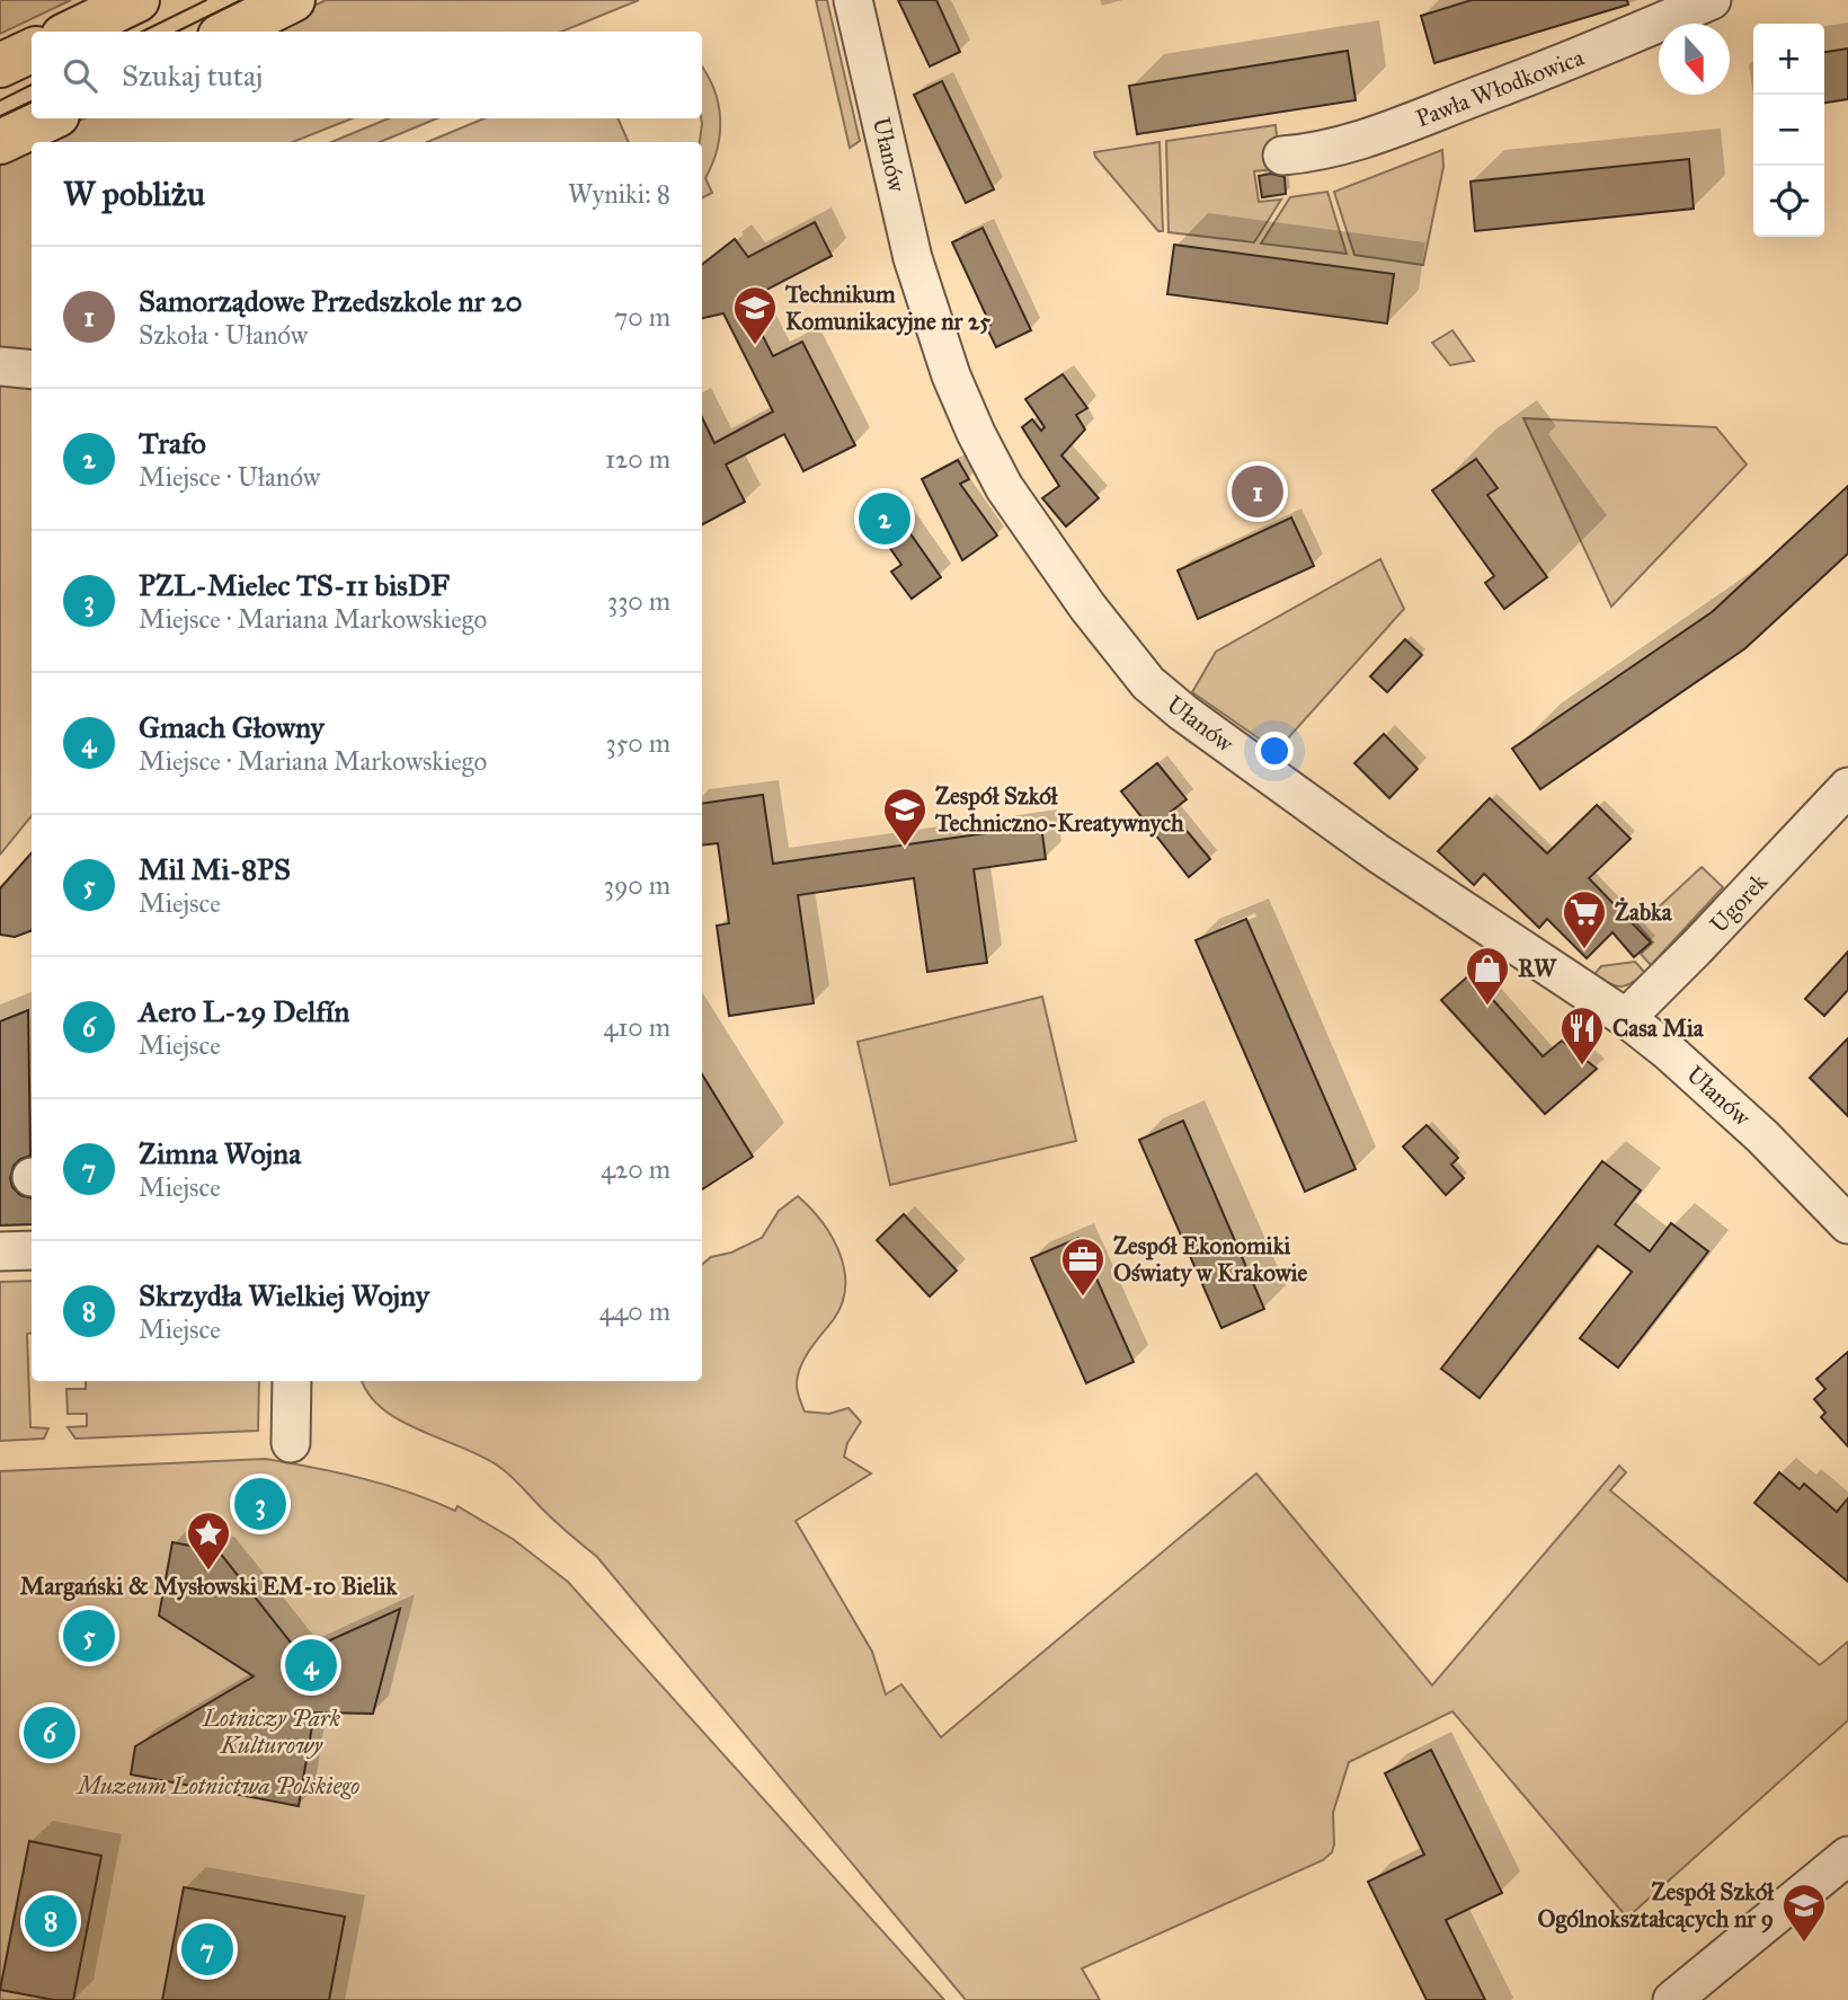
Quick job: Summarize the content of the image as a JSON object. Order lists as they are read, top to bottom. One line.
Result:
{"streets":{"street":["Pawła Włodkowica","Ułanów","Ugorek"]},"crossings":[["Ułanów","Ugorek"]],"parks":["Lotniczy Park Kulturowy","Muzeum Lotnictwa Polskiego"],"places":{"school or university":["Technikum Komunikacyjne nr 25","Zespół Szkół Techniczno-Kreatywnych","Zespół Szkół Ogólnokształcących nr 9"],"supermarket":["Żabka"],"shop":["RW"],"restaurant":["Casa Mia"],"office":["Zespół Ekonomiki Oświaty w Krakowie"],"place":["Margański & Mysłowski EM-10 Bielik"]},"north":"bottom","page":{"map_buttons":["+","−"],"search":"Szukaj tutaj","heading":["W pobliżu","Wyniki: 8"],"list":[{"mark":"1","name":"Samorządowe Przedszkole nr 20","note":"Szkoła · Ułanów","value":"70 m"},{"mark":"2","name":"Trafo","note":"Miejsce · Ułanów","value":"120 m"},{"mark":"3","name":"PZL-Mielec TS-11 bisDF","note":"Miejsce · Mariana Markowskiego","value":"330 m"},{"mark":"4","name":"Gmach Głowny","note":"Miejsce · Mariana Markowskiego","value":"350 m"},{"mark":"5","name":"Mil Mi-8PS","note":"Miejsce","value":"390 m"},{"mark":"6","name":"Aero L-29 Delfín","note":"Miejsce","value":"410 m"},{"mark":"7","name":"Zimna Wojna","note":"Miejsce","value":"420 m"},{"mark":"8","name":"Skrzydła Wielkiej Wojny","note":"Miejsce","value":"440 m"}],"pins":["1","2","3","5","4","6","8","7"]}}
